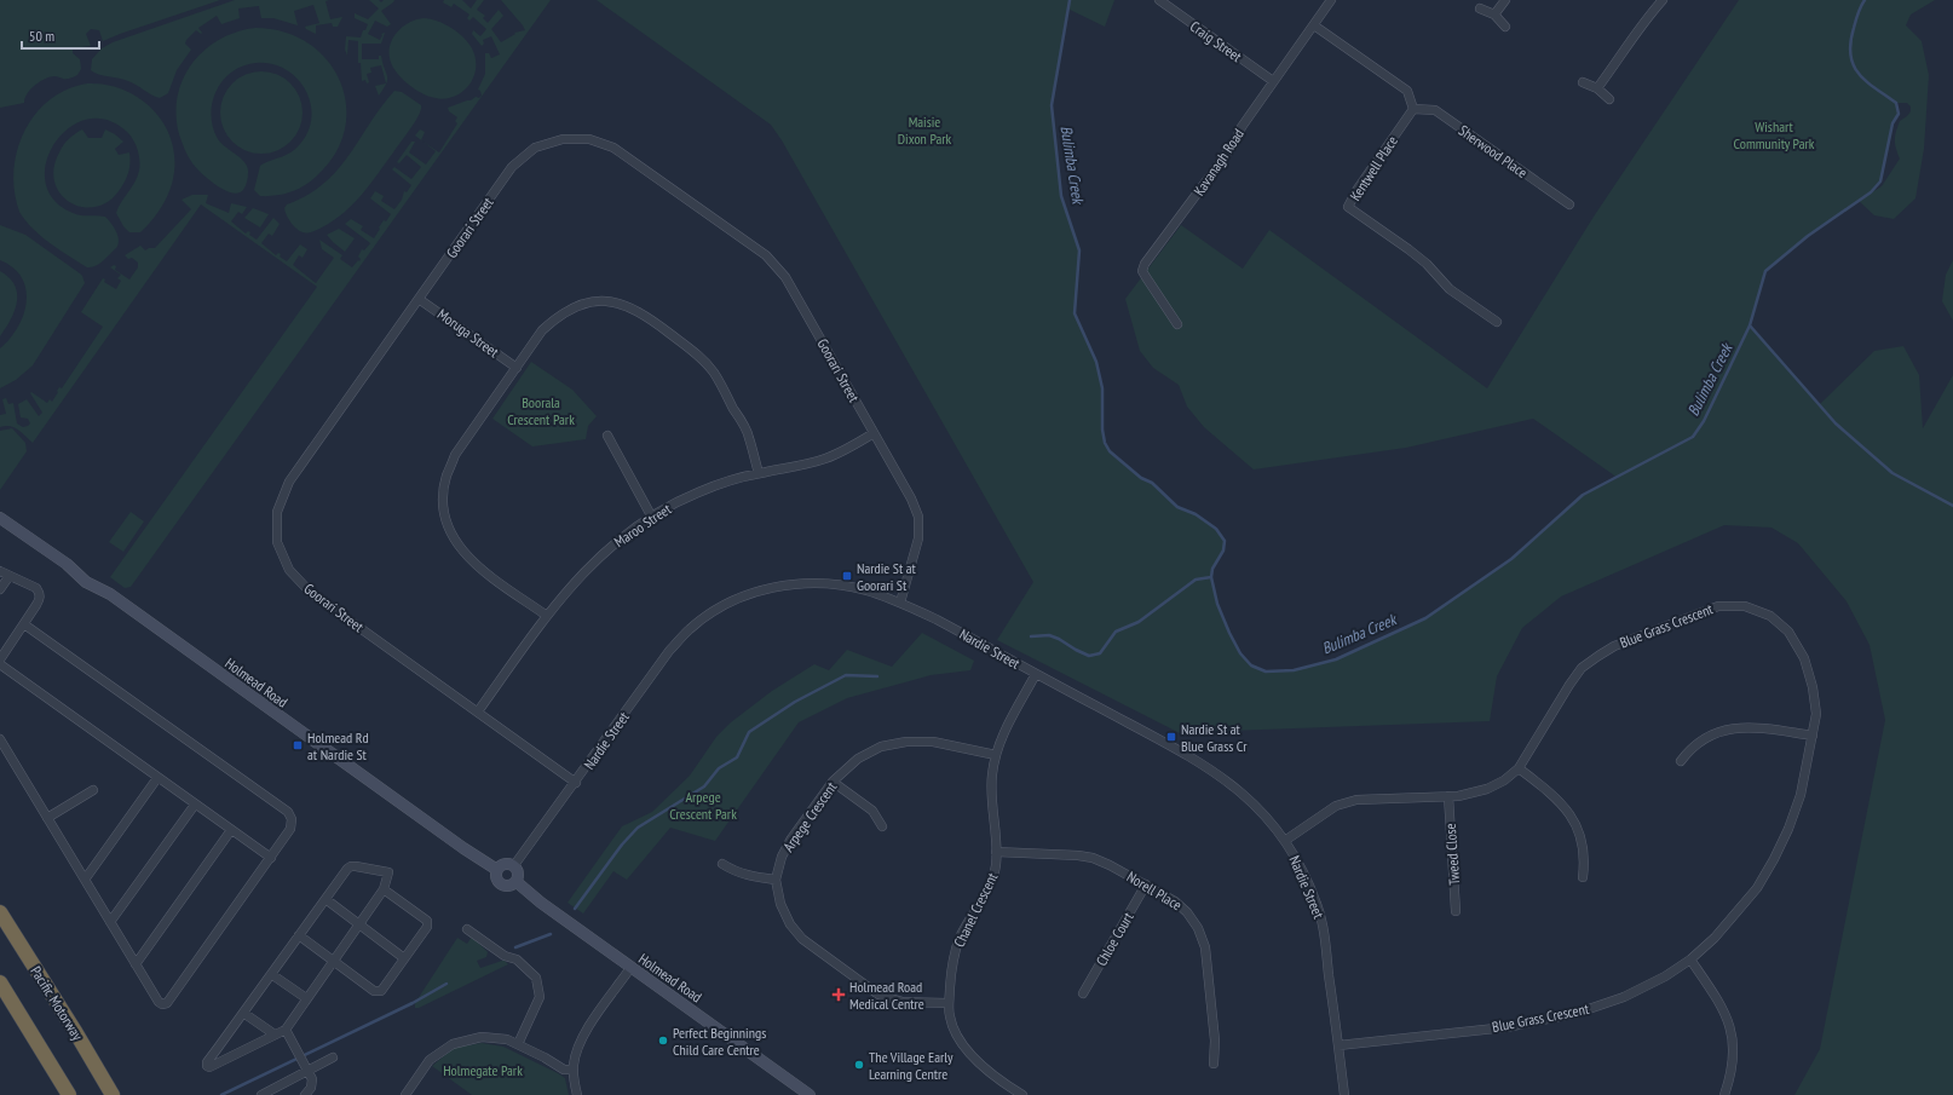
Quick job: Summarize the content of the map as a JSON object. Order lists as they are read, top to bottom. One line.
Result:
{"streets":{"highway":["Pacific Motorway"],"street":["Craig Street","Sherwood Place","Kavanagh Road","Kentwell Place","Goorari Street","Moruga Street","Maroo Street","Blue Grass Crescent","Nardie Street","Holmead Road","Arpege Crescent","Tweed Close","Norell Place","Chanel Crescent","Chloe Court"]},"crossings":[["Craig Street","Kavanagh Road"],["Sherwood Place","Kentwell Place"],["Goorari Street","Moruga Street"],["Goorari Street","Maroo Street"],["Goorari Street","Nardie Street"],["Blue Grass Crescent","Nardie Street"],["Blue Grass Crescent","Tweed Close"],["Nardie Street","Holmead Road"],["Nardie Street","Chanel Crescent"],["Arpege Crescent","Chanel Crescent"],["Norell Place","Chanel Crescent"],["Norell Place","Chloe Court"]],"water":["Bulimba Creek"],"parks":["Maisie Dixon Park","Wishart Community Park","Boorala Crescent Park","Arpege Crescent Park","Holmegate Park"],"places":{"transit":["Nardie St at Goorari St","Nardie St at Blue Grass Cr","Holmead Rd at Nardie St"],"health":["Holmead Road Medical Centre"],"other":["Perfect Beginnings Child Care Centre","The Village Early Learning Centre"]},"scale_bar":"50 m"}
